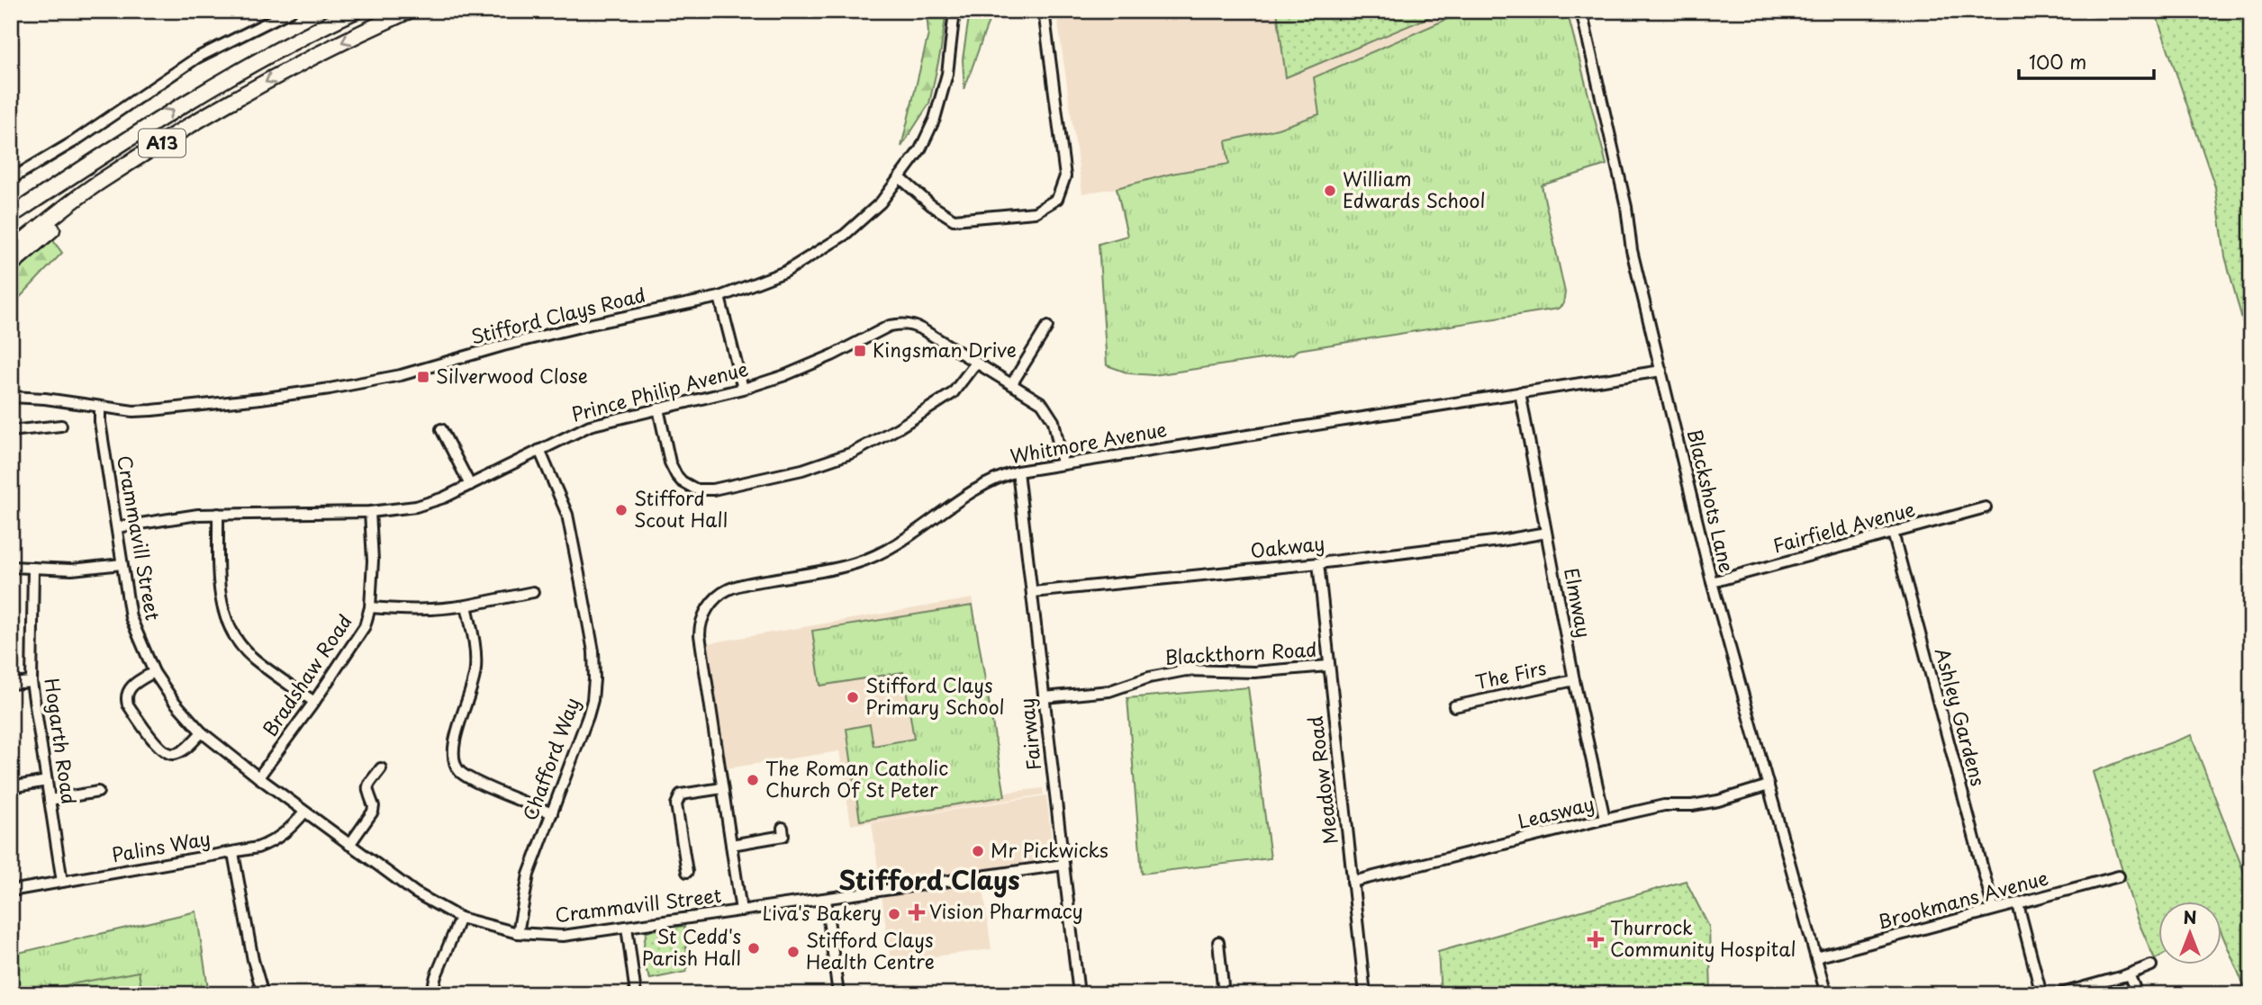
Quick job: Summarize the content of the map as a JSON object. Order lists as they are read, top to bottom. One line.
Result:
{"streets":{"highway":["A13"],"street":["Stifford Clays Road","Prince Philip Avenue","Whitmore Avenue","Blackshots Lane","Fairfield Avenue","Crammavill Street","Oakway","Elmway","Blackthorn Road","Bradshaw Road","The Firs","Ashley Gardens","Fairway","Hogarth Road","Chafford Way","Meadow Road","Leasway","Palins Way","Brookmans Avenue"]},"crossings":[["Stifford Clays Road","Crammavill Street"],["Prince Philip Avenue","Whitmore Avenue"],["Prince Philip Avenue","Crammavill Street"],["Prince Philip Avenue","Bradshaw Road"],["Prince Philip Avenue","Chafford Way"],["Whitmore Avenue","Blackshots Lane"],["Whitmore Avenue","Crammavill Street"],["Whitmore Avenue","Elmway"],["Whitmore Avenue","Fairway"],["Blackshots Lane","Fairfield Avenue"],["Blackshots Lane","Leasway"],["Blackshots Lane","Brookmans Avenue"],["Fairfield Avenue","Ashley Gardens"],["Crammavill Street","Bradshaw Road"],["Crammavill Street","Fairway"],["Crammavill Street","Chafford Way"],["Crammavill Street","Palins Way"],["Oakway","Elmway"],["Oakway","Fairway"],["Oakway","Meadow Road"],["Elmway","The Firs"],["Elmway","Leasway"],["Blackthorn Road","Fairway"],["Blackthorn Road","Meadow Road"],["Ashley Gardens","Brookmans Avenue"],["Hogarth Road","Palins Way"],["Meadow Road","Leasway"]],"districts":["Stifford Clays"],"places":{"other":["William Edwards School","Stifford Scout Hall","Stifford Clays Primary School","The Roman Catholic Church Of St Peter","Mr Pickwicks","Liva's Bakery","St Cedd's Parish Hall","Stifford Clays Health Centre"],"transit":["Kingsman Drive","Silverwood Close"],"health":["Vision Pharmacy","Thurrock Community Hospital"]},"scale_bar":"100 m","north":"top"}
